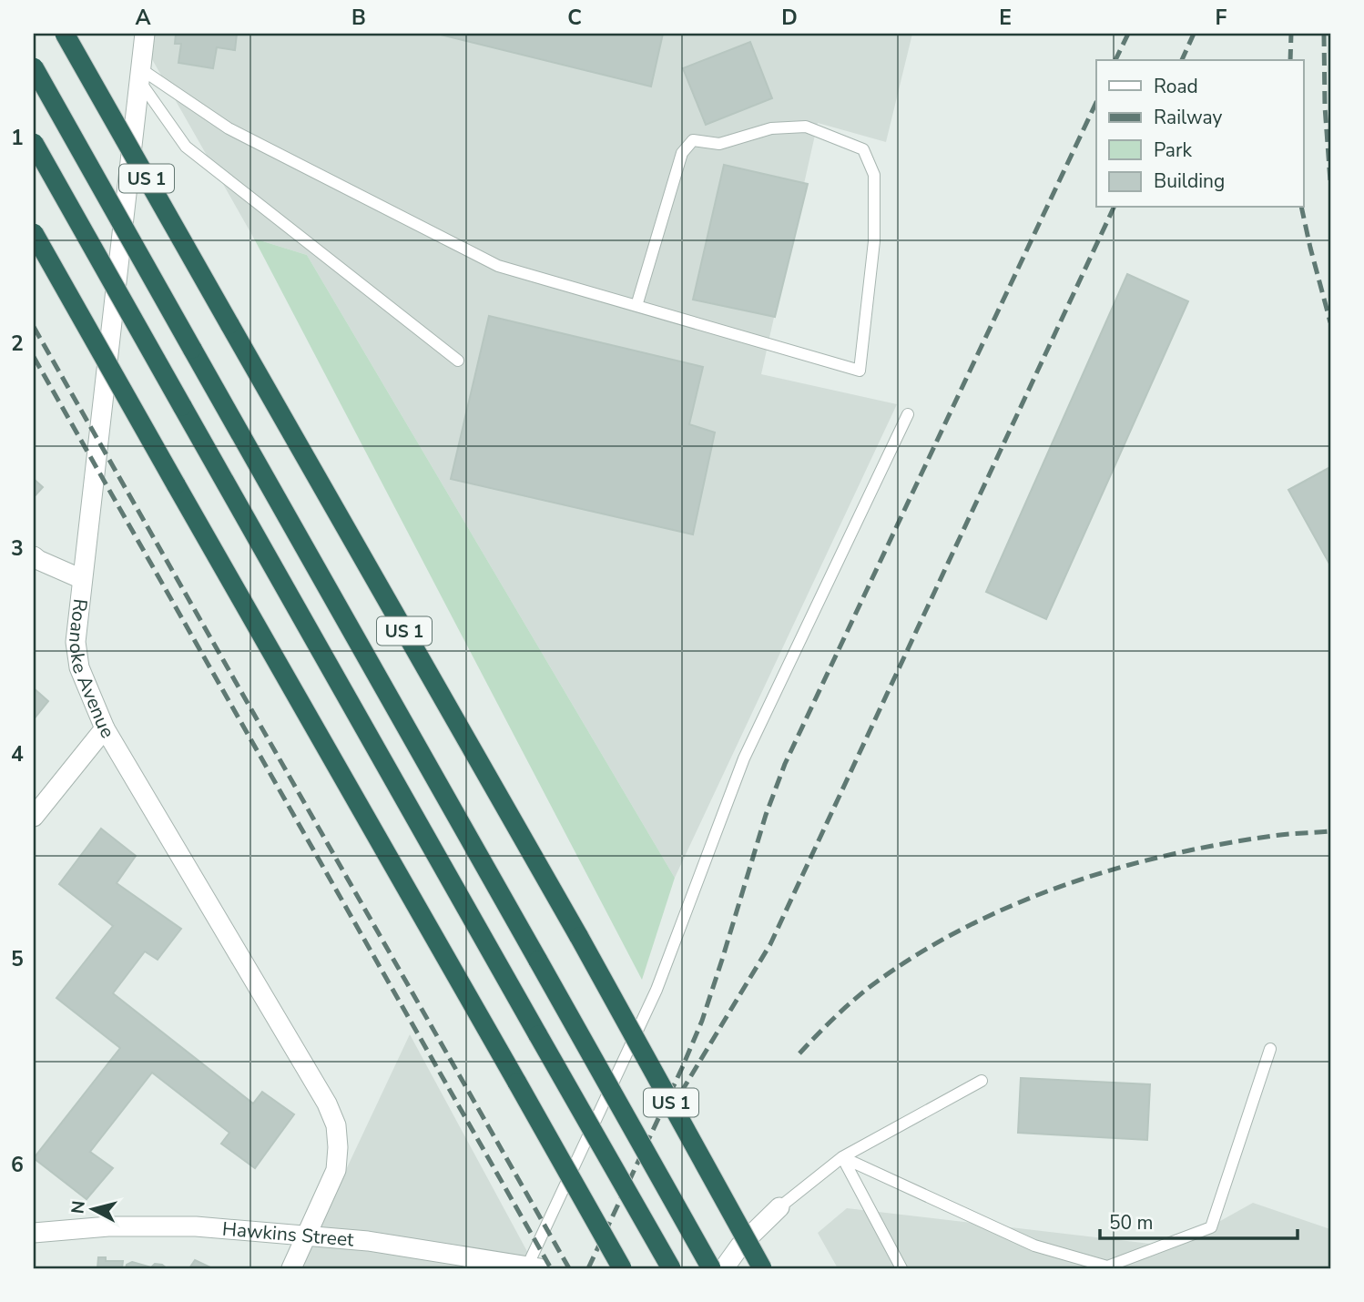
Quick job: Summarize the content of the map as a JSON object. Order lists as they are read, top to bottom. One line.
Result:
{"streets":{"highway":["US 1"],"street":["Roanoke Avenue","Hawkins Street"]},"crossings":[["Roanoke Avenue","Hawkins Street"]],"legend":["Road","Railway","Park","Building"],"scale_bar":"50 m","north":"left","grid":{"columns":["A","B","C","D","E","F"],"rows":["1","2","3","4","5","6"]}}
